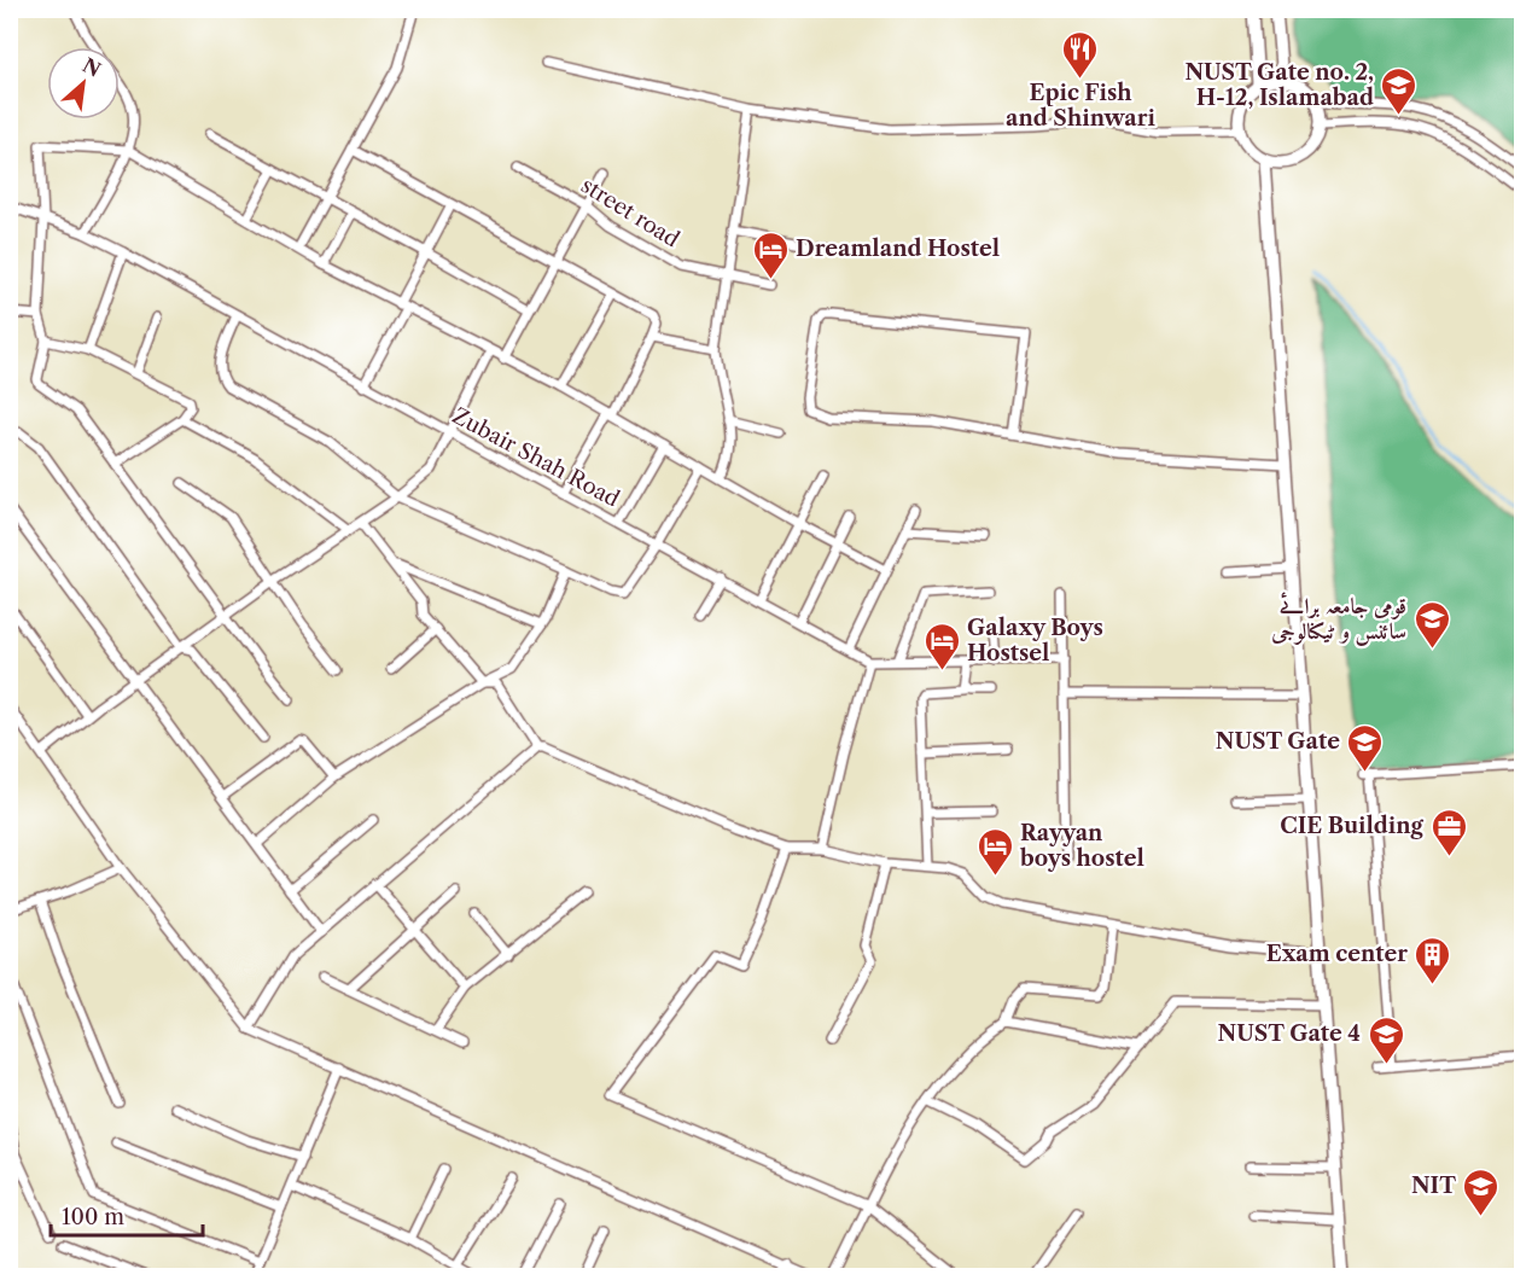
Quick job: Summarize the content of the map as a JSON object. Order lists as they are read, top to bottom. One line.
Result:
{"streets":{"street":["street road","Zubair Shah Road"]},"places":{"restaurant":["Epic Fish and Shinwari"],"school or university":["NUST Gate no. 2, H-12, Islamabad","قومی جامعہ برائے سائنس و ٹیکنالوجی","NUST Gate","NUST Gate 4","NIT"],"hotel":["Dreamland Hostel","Galaxy Boys Hostsel","Rayyan boys hostel"],"office":["CIE Building"],"building":["Exam center"]},"scale_bar":"100 m","north":"top right"}
